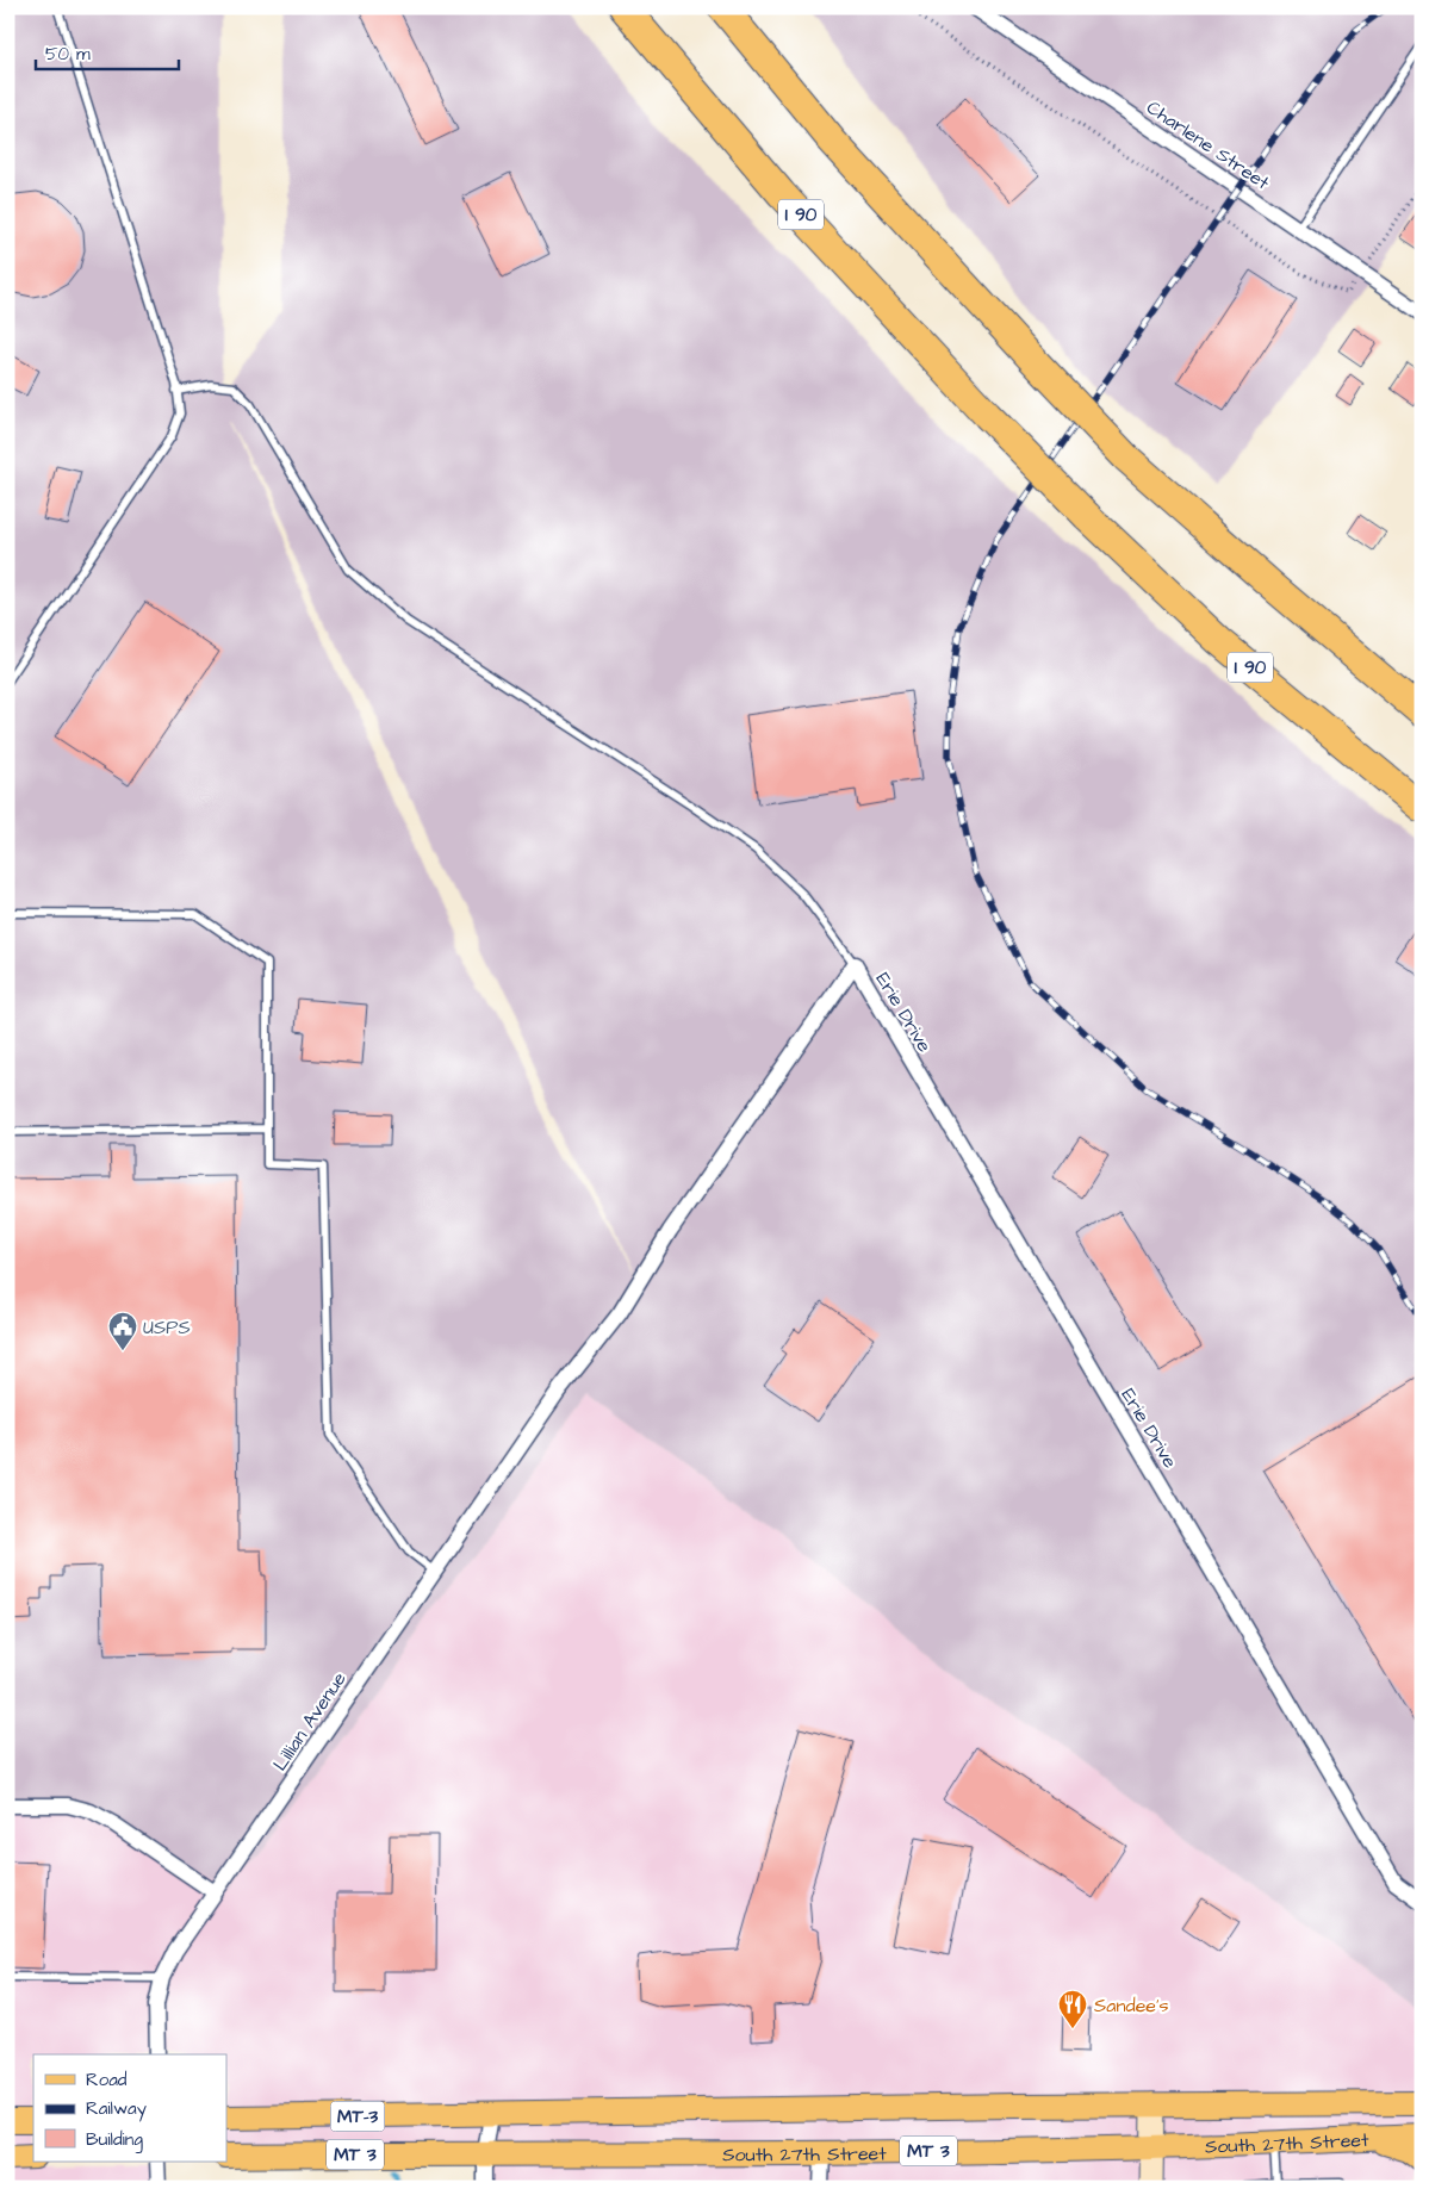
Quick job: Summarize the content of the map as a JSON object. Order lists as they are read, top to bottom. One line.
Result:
{"streets":{"highway":["I 90"],"main road":["MT-3","South 27th Street","MT 3"],"street":["Charlene Street","Erie Drive","Lillian Avenue"]},"crossings":[["Erie Drive","Lillian Avenue"]],"places":{"public building":["USPS"],"restaurant":["Sandee's"]},"legend":["Road","Railway","Building"],"scale_bar":"50 m"}
